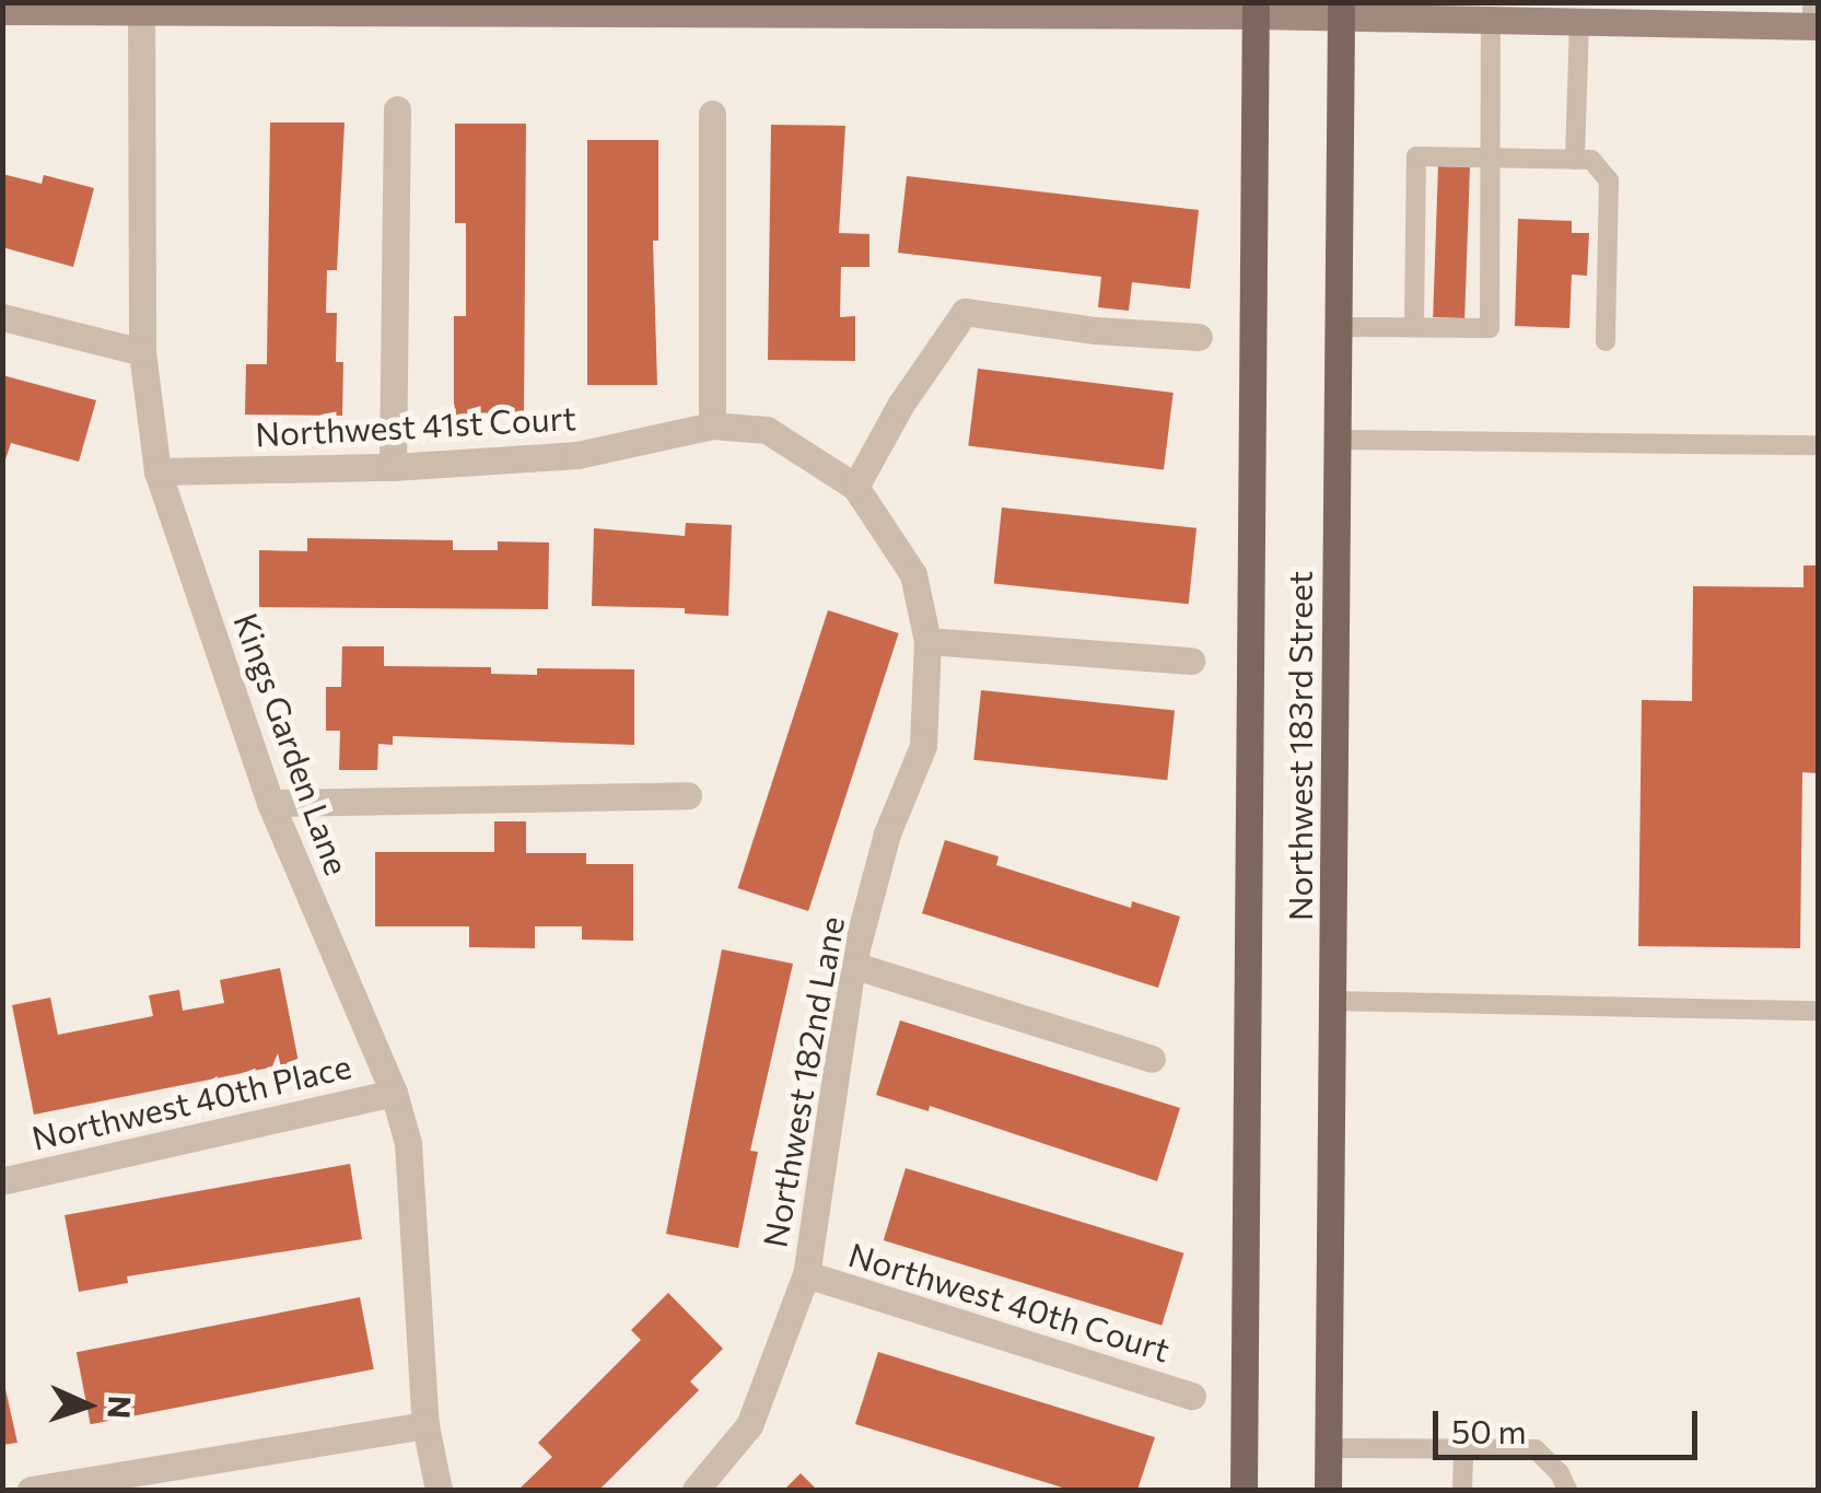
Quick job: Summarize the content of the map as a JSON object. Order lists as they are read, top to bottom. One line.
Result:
{"streets":{"main road":["Northwest 183rd Street"],"street":["Northwest 41st Court","Kings Garden Lane","Northwest 182nd Lane","Northwest 40th Place","Northwest 40th Court"]},"crossings":[["Northwest 41st Court","Kings Garden Lane"],["Northwest 41st Court","Northwest 182nd Lane"],["Kings Garden Lane","Northwest 40th Place"],["Northwest 182nd Lane","Northwest 40th Court"]],"scale_bar":"50 m","north":"right"}
